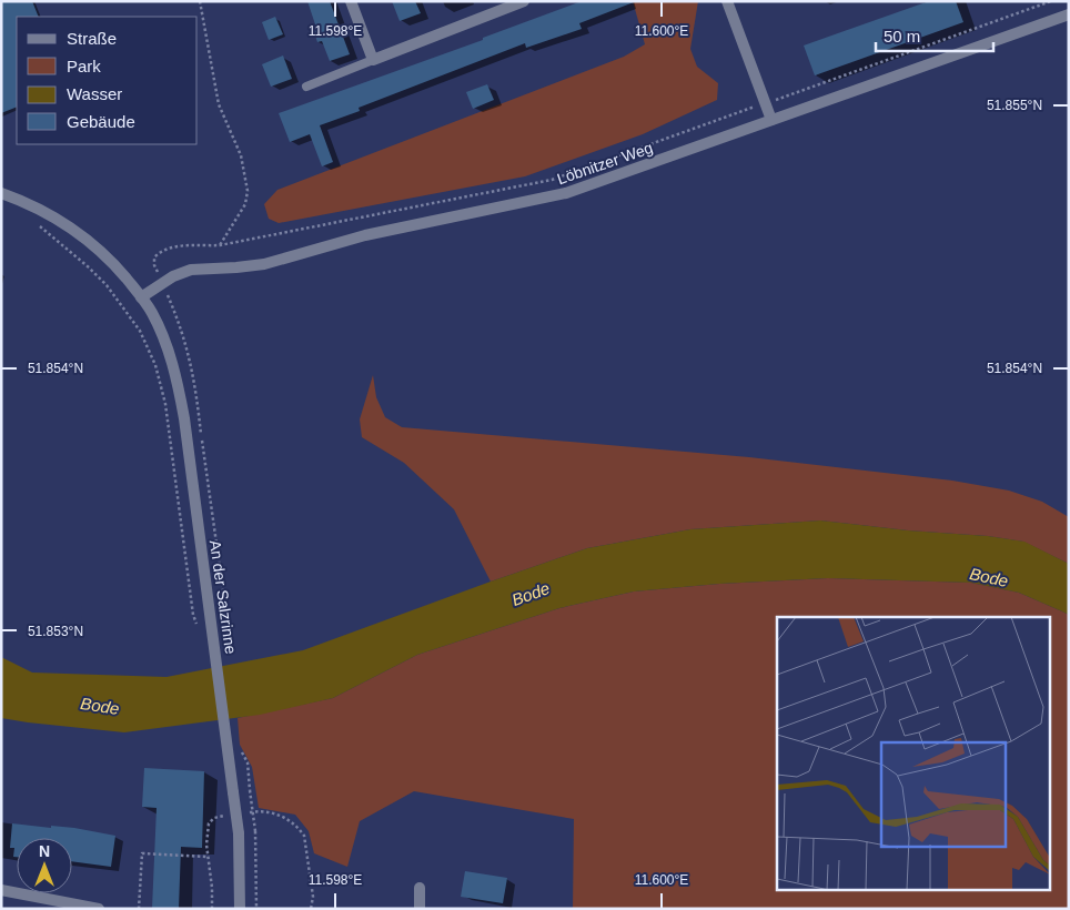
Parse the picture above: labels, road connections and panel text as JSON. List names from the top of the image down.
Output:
{
  "streets": {
    "street": ["Löbnitzer Weg", "An der Salzrinne"]
  },
  "crossings": [
    ["Löbnitzer Weg", "An der Salzrinne"]
  ],
  "water": ["Bode"],
  "legend": [
    "Straße",
    "Park",
    "Wasser",
    "Gebäude"
  ],
  "scale_bar": "50 m",
  "north": "top",
  "coordinates": [
    "11.598°E",
    "11.600°E",
    "51.855°N",
    "51.854°N",
    "51.853°N"
  ]
}
